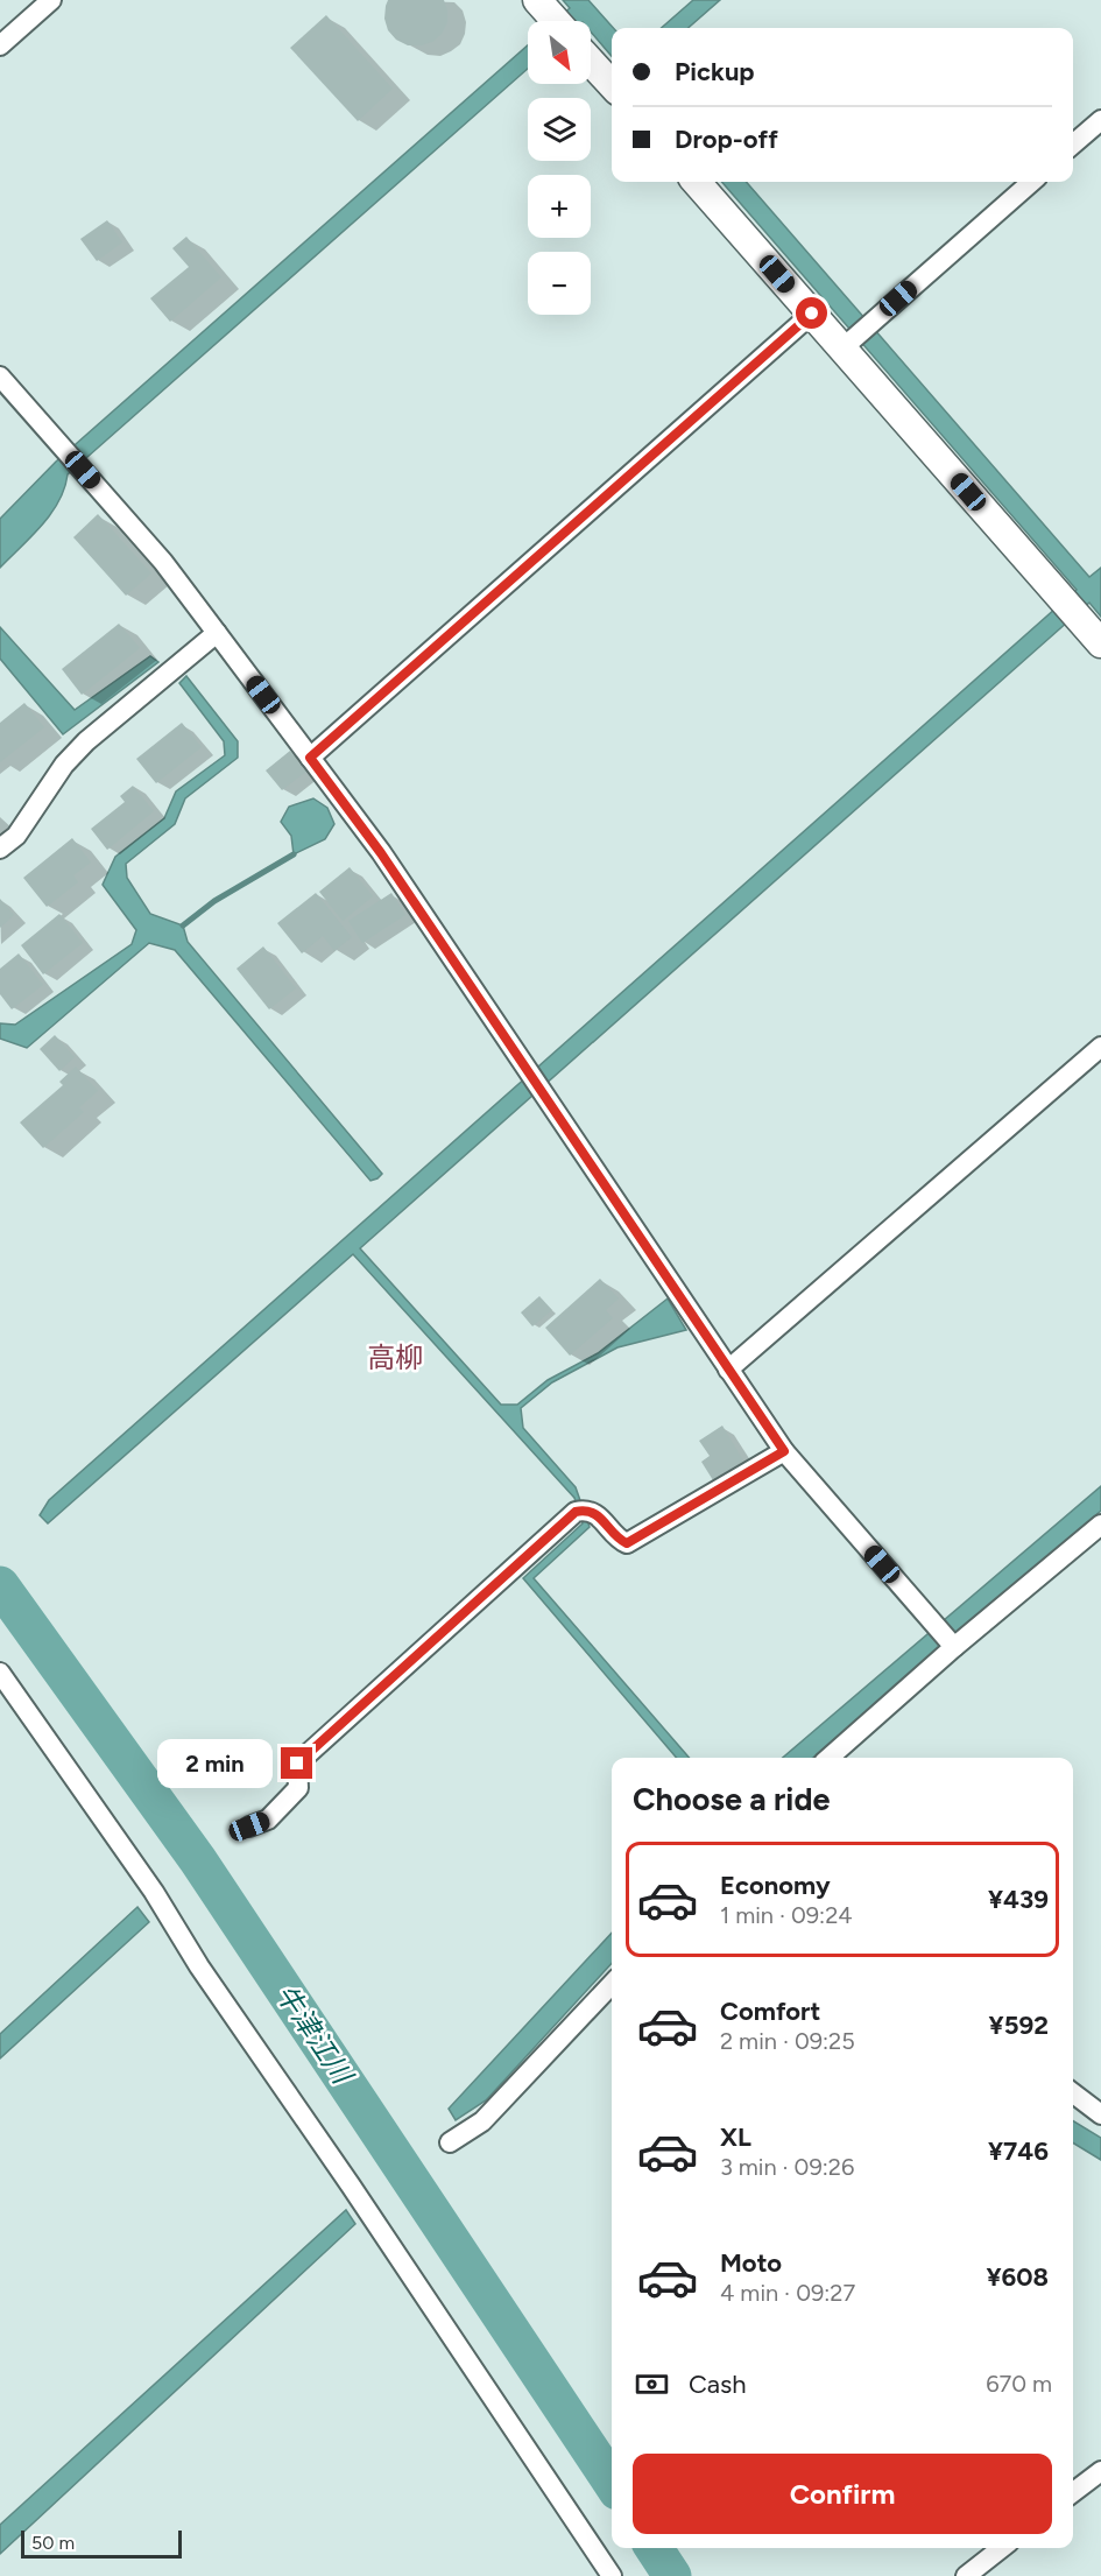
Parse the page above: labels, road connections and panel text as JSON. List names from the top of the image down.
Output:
{
  "districts": ["高柳"],
  "water": ["牛津江川"],
  "scale_bar": "50 m",
  "north": "bottom right",
  "page": {
    "map_buttons": ["+", "−"],
    "banner": ["Pickup", "Drop-off"],
    "bubble": "2 min",
    "heading": "Choose a ride",
    "list": [
      {
        "name": "Economy",
        "note": "1 min · 09:24",
        "value": "¥439"
      },
      {
        "name": "Comfort",
        "note": "2 min · 09:25",
        "value": "¥592"
      },
      {
        "name": "XL",
        "note": "3 min · 09:26",
        "value": "¥746"
      },
      {
        "name": "Moto",
        "note": "4 min · 09:27",
        "value": "¥608"
      }
    ],
    "pay": ["Cash", "670 m"],
    "buttons": "Confirm",
    "scale": "50 m"
  }
}
